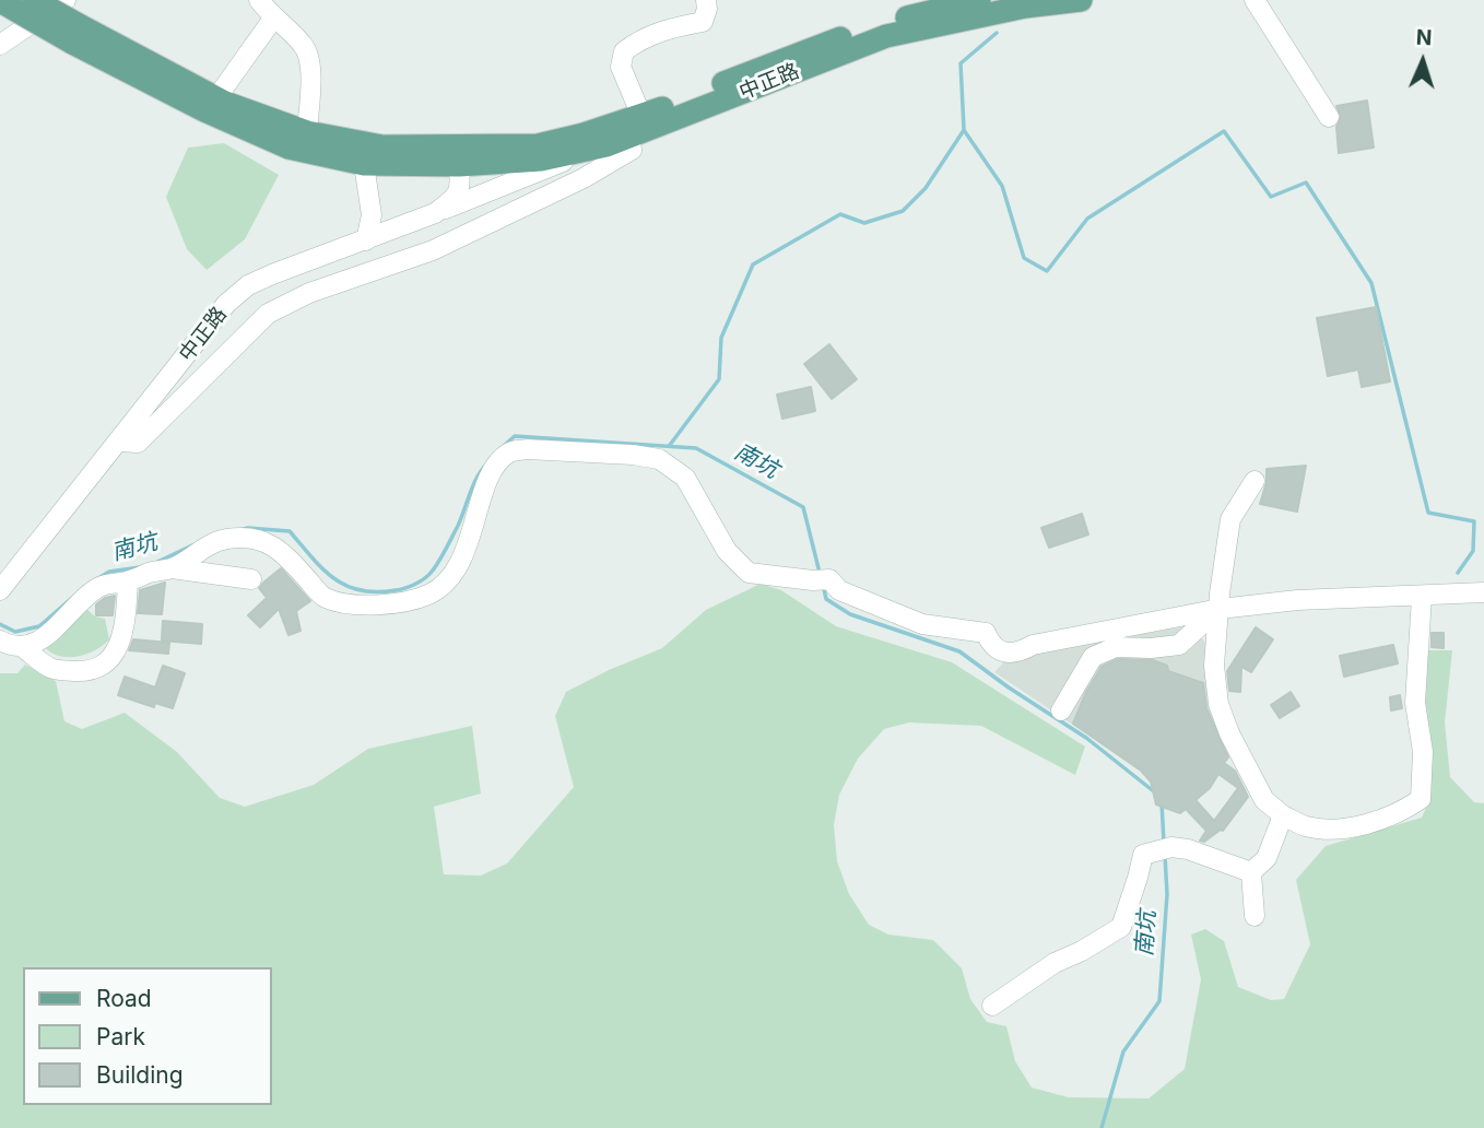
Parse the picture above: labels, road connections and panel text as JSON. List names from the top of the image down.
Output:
{
  "streets": {
    "main road": ["中正路"]
  },
  "water": ["南坑"],
  "legend": ["Road", "Park", "Building"],
  "north": "top"
}
